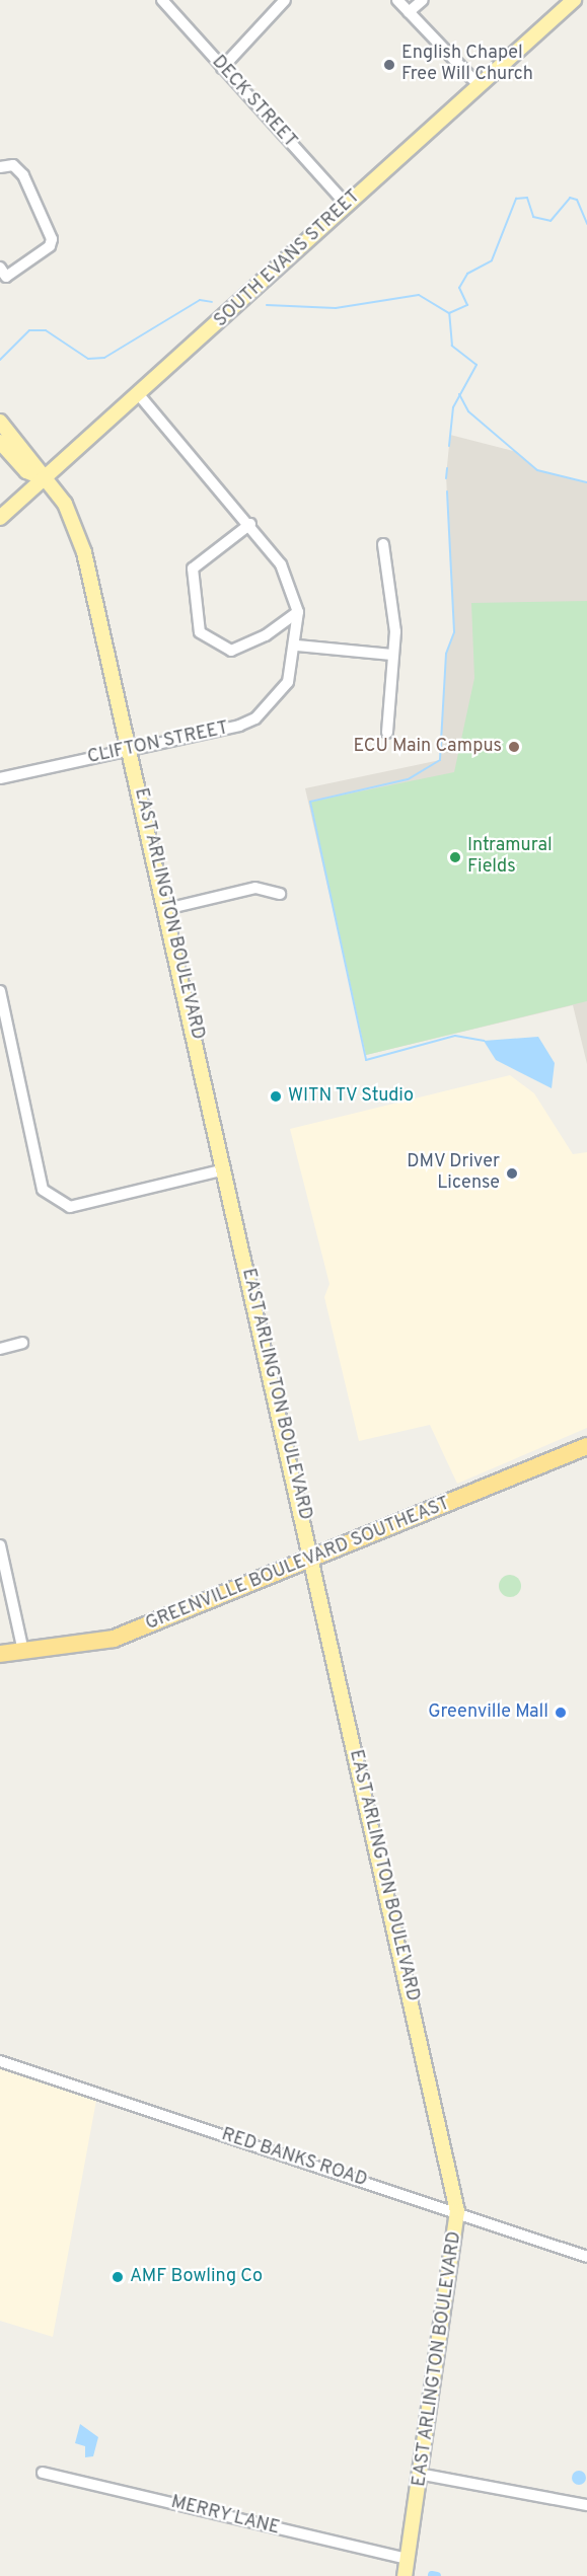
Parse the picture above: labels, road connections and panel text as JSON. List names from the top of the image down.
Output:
{
  "streets": {
    "highway": ["GREENVILLE BOULEVARD SOUTHEAST"],
    "main road": ["SOUTH EVANS STREET", "EAST ARLINGTON BOULEVARD"],
    "street": [
      "DECK STREET",
      "CLIFTON STREET",
      "RED BANKS ROAD",
      "MERRY LANE"
    ]
  },
  "crossings": [
    ["DECK STREET", "SOUTH EVANS STREET"],
    ["SOUTH EVANS STREET", "CLIFTON STREET"],
    ["SOUTH EVANS STREET", "EAST ARLINGTON BOULEVARD"],
    ["CLIFTON STREET", "EAST ARLINGTON BOULEVARD"],
    ["EAST ARLINGTON BOULEVARD", "GREENVILLE BOULEVARD SOUTHEAST"],
    ["EAST ARLINGTON BOULEVARD", "RED BANKS ROAD"],
    ["EAST ARLINGTON BOULEVARD", "MERRY LANE"]
  ],
  "places": [
    "English Chapel Free Will Church",
    "ECU Main Campus",
    "Intramural Fields",
    "WITN TV Studio",
    "DMV Driver License",
    "Greenville Mall",
    "AMF Bowling Co"
  ]
}
